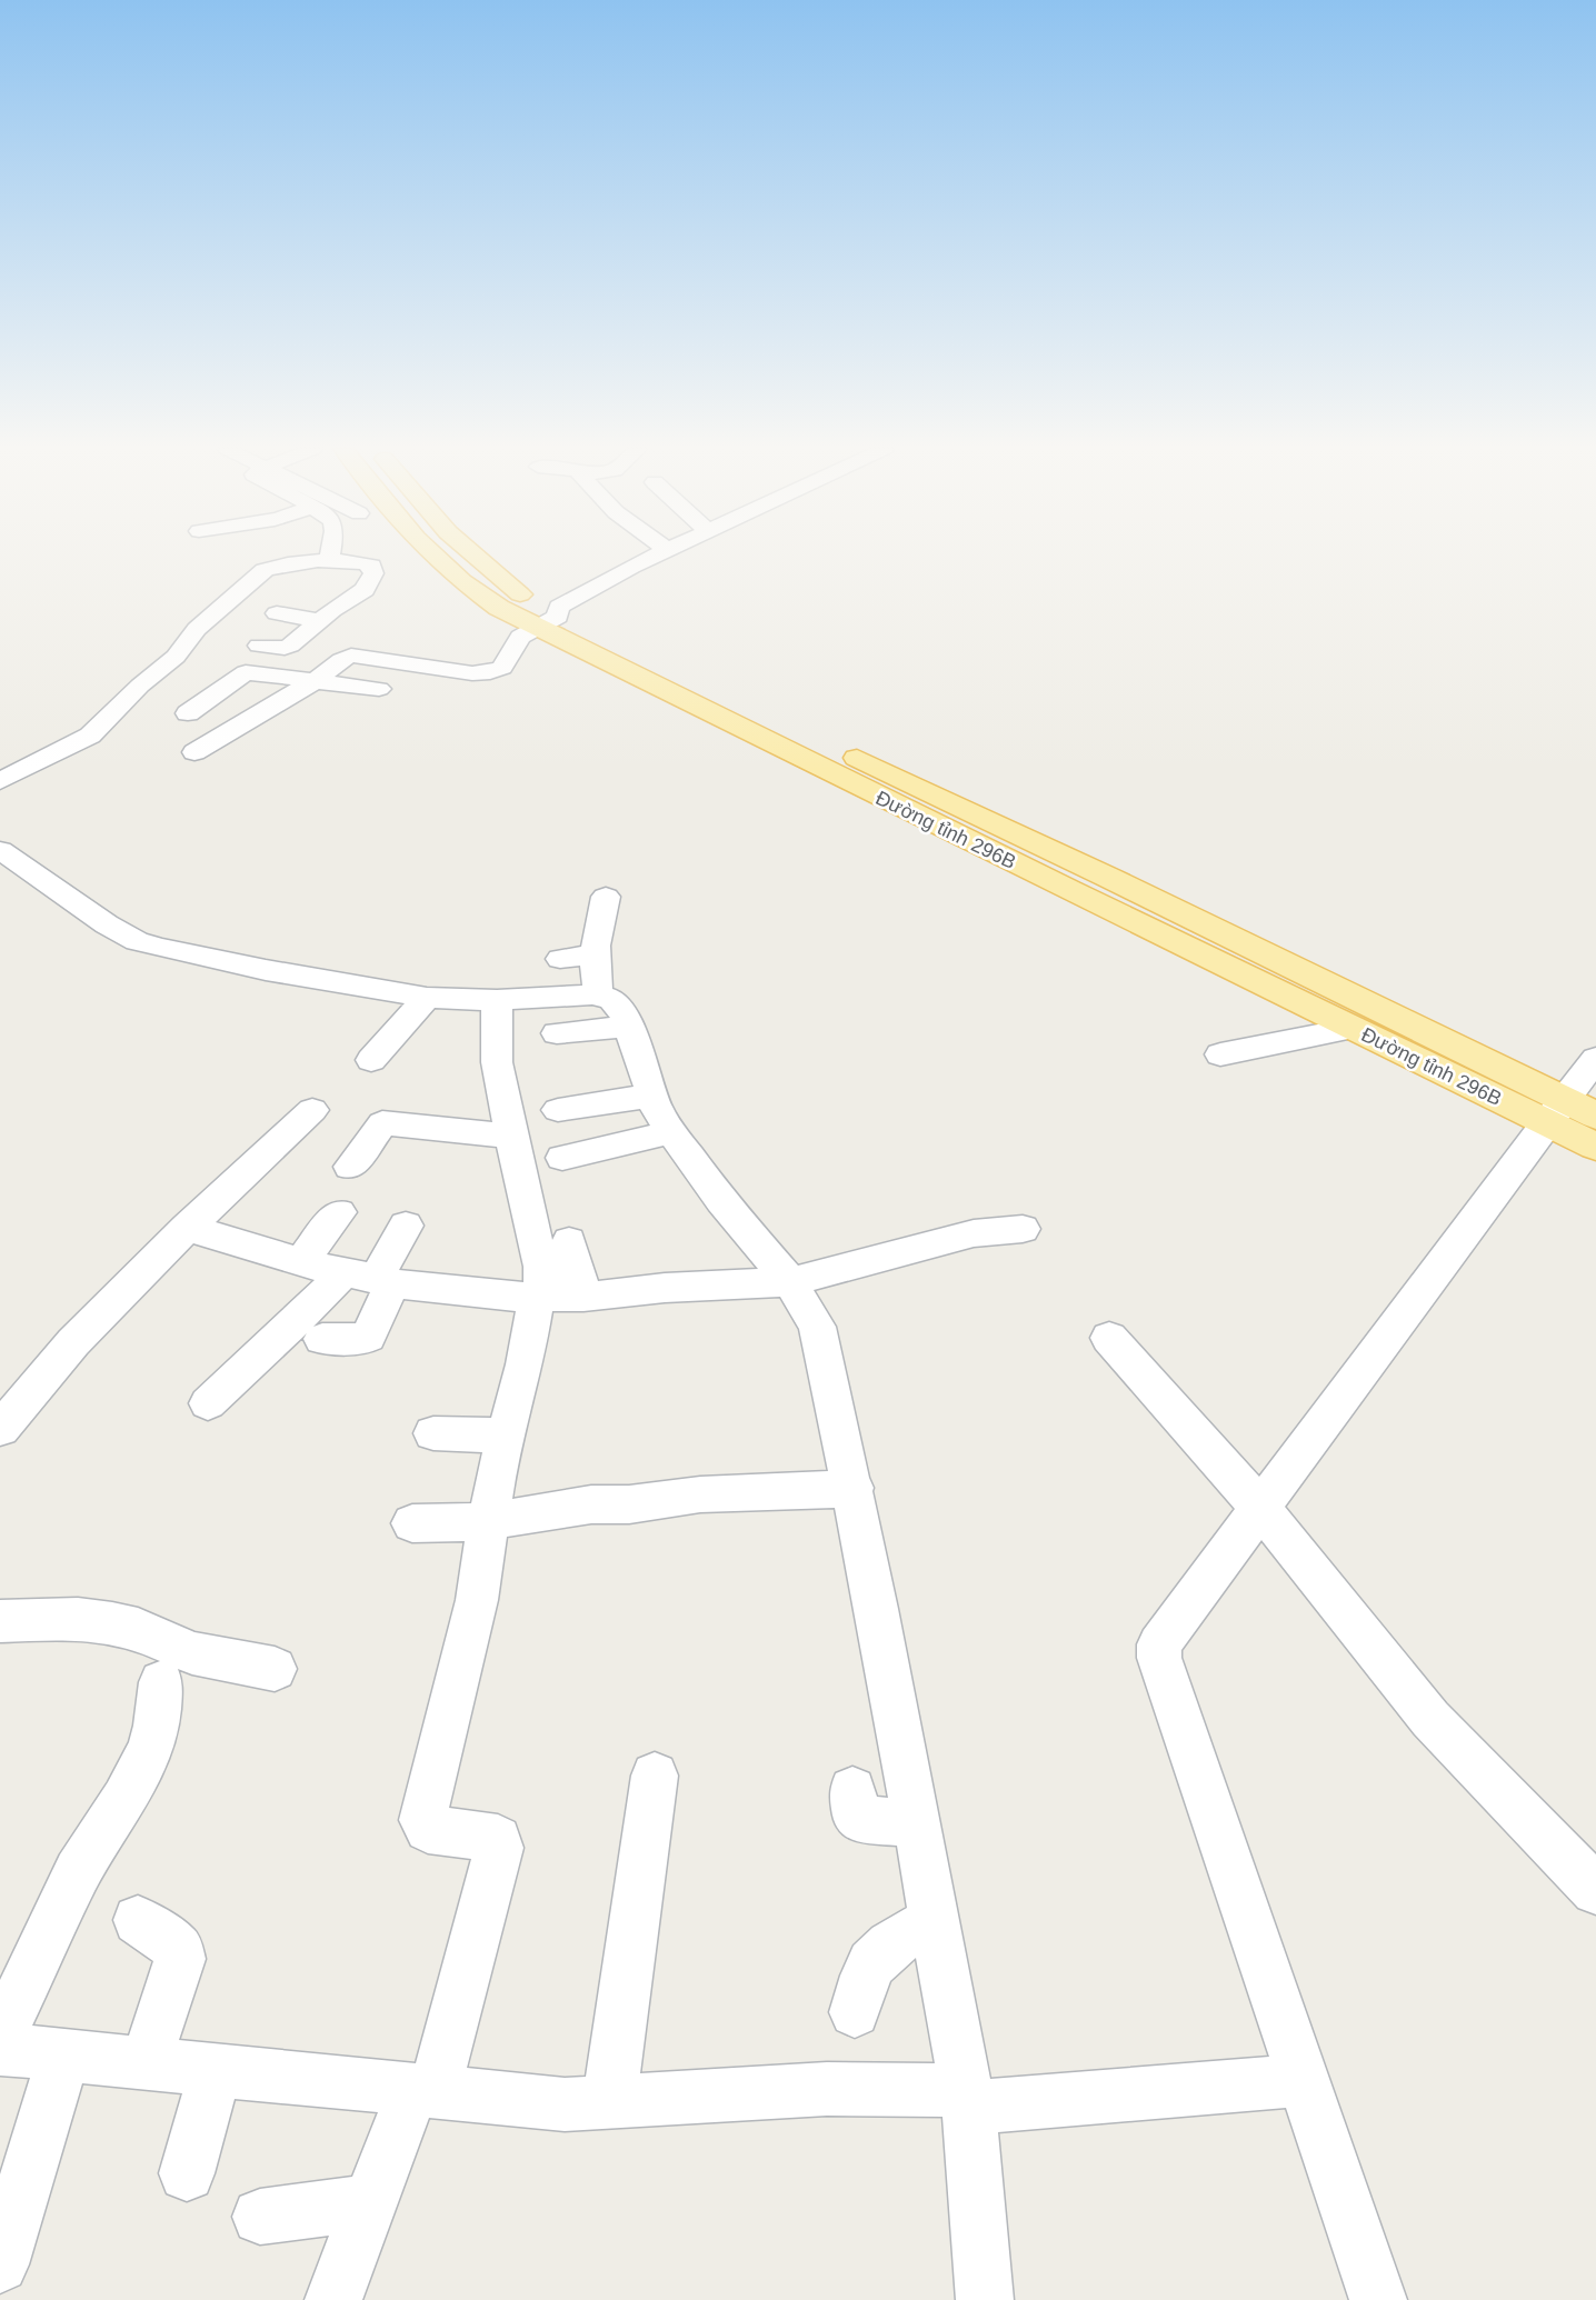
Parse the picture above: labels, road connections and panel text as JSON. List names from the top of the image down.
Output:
{
  "streets": {
    "main road": ["Đường tỉnh 296B"]
  }
}
